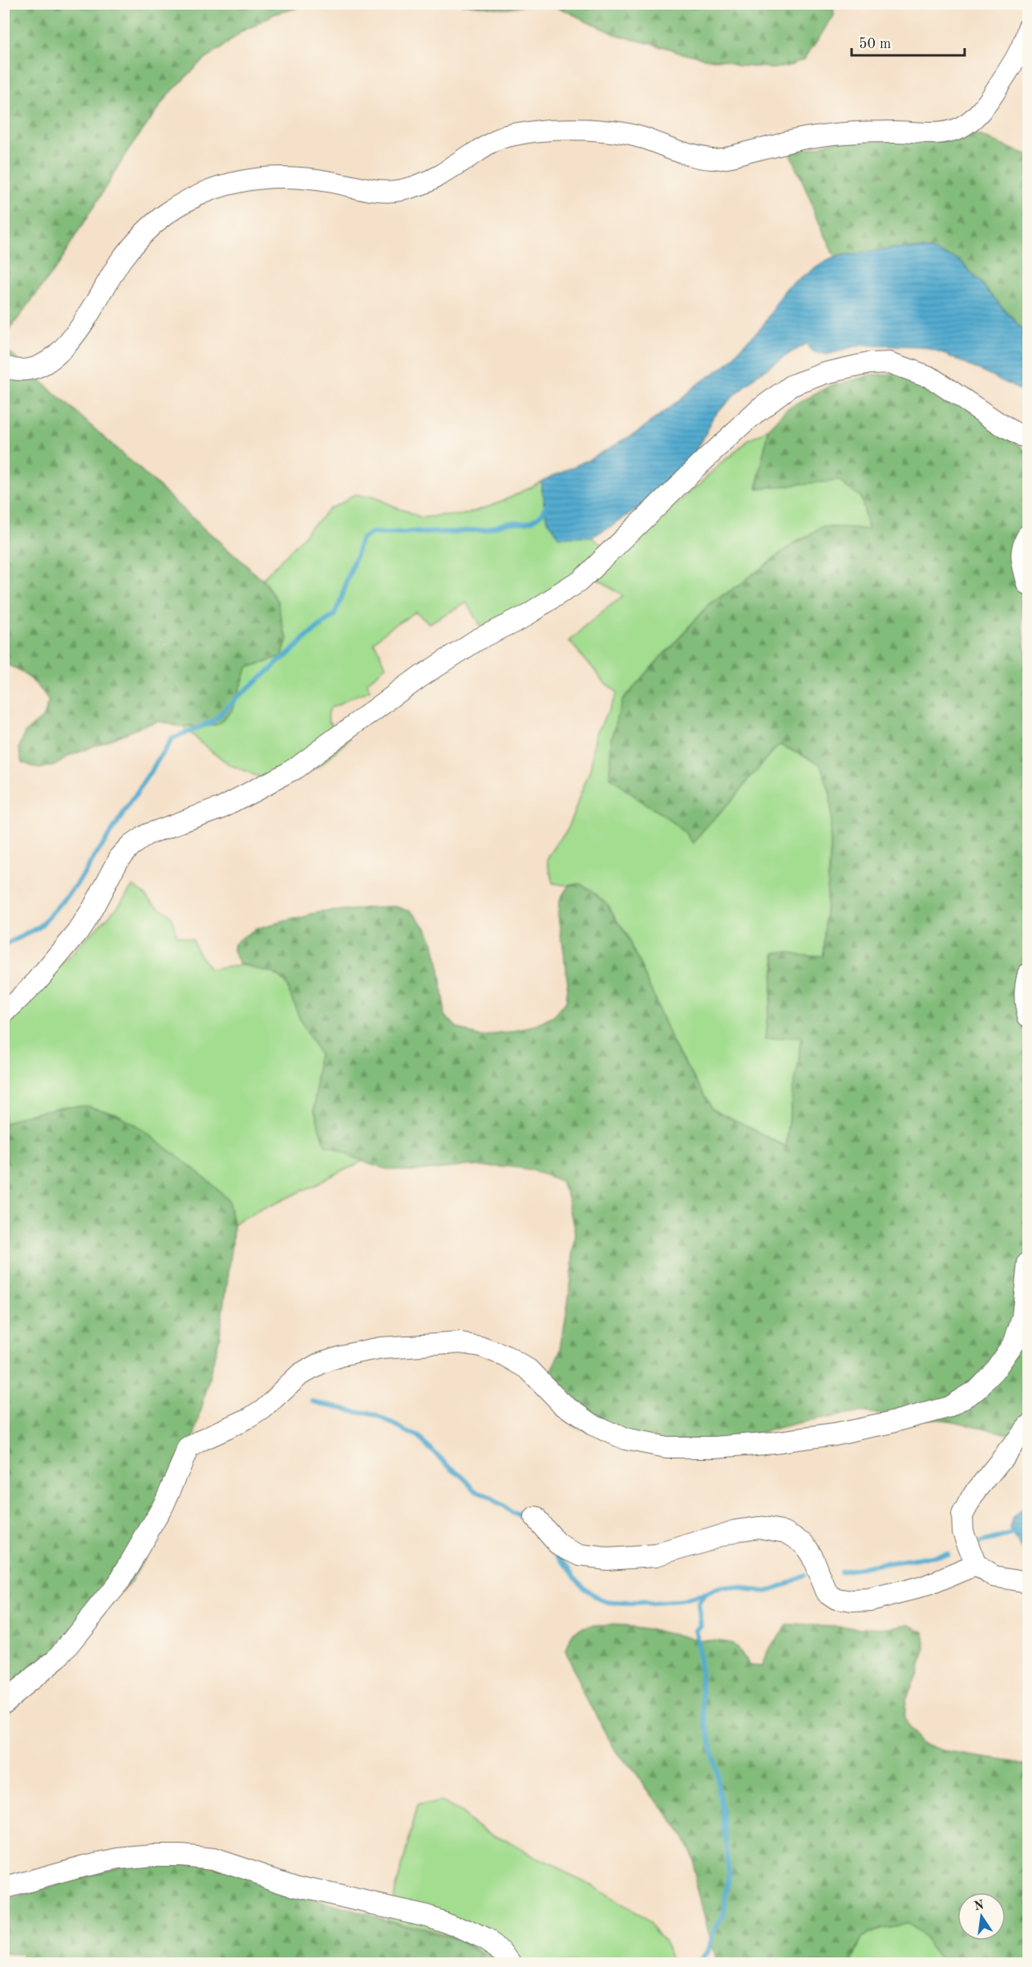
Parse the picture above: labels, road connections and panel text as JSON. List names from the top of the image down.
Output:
{
  "scale_bar": "50 m",
  "north": "top"
}
